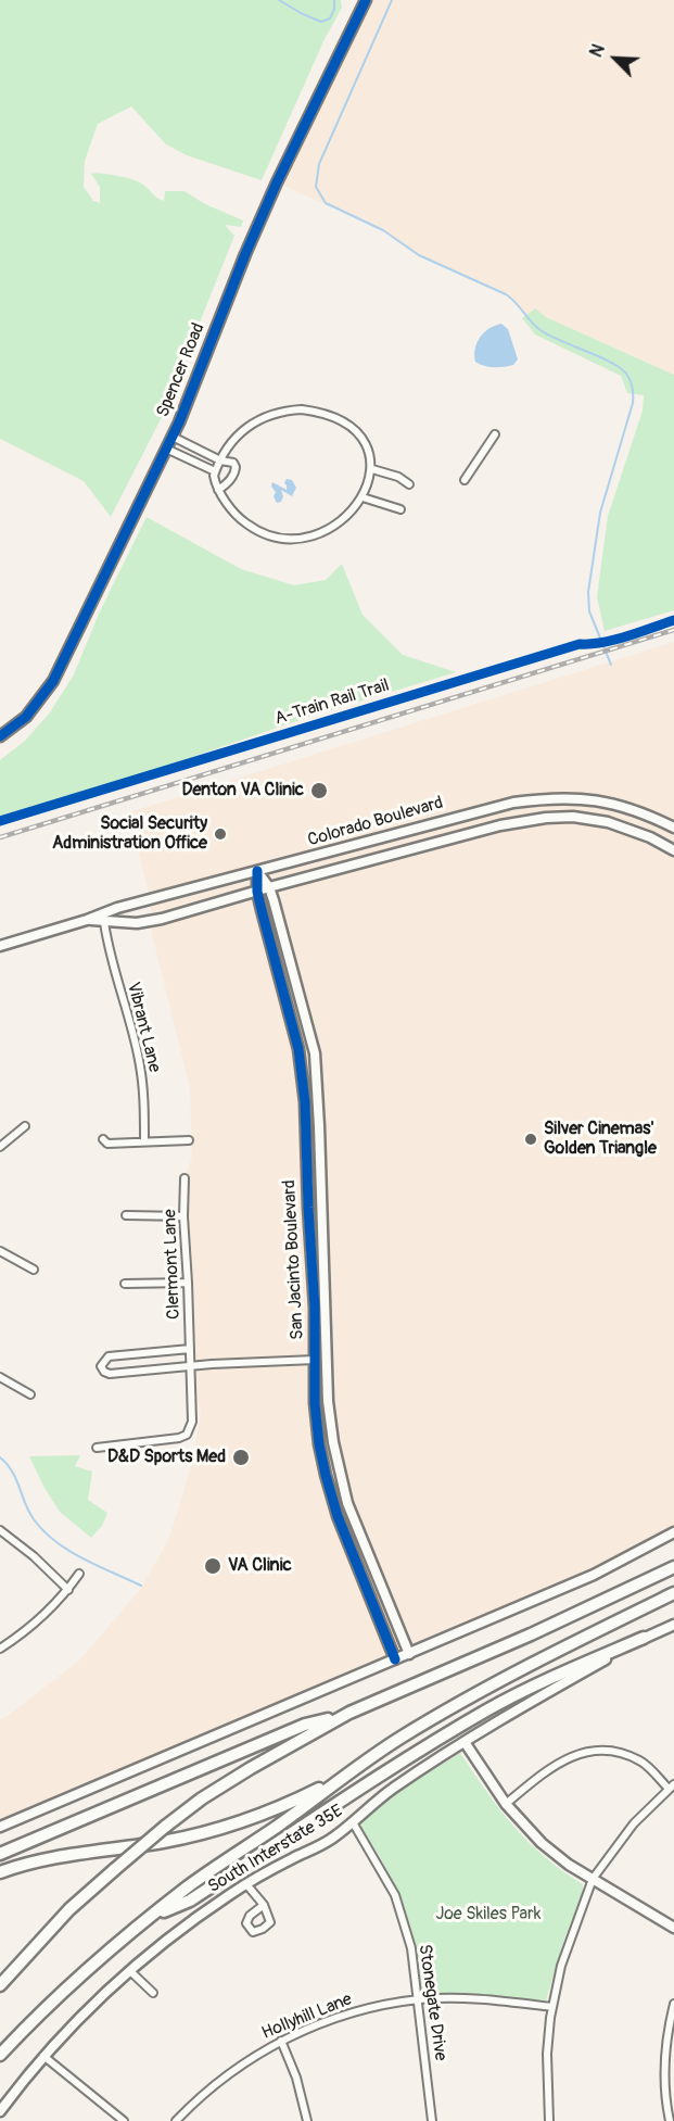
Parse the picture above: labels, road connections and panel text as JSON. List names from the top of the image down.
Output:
{
  "streets": {
    "main road": [
      "Spencer Road",
      "Colorado Boulevard",
      "San Jacinto Boulevard",
      "South Interstate 35E"
    ],
    "street": [
      "Vibrant Lane",
      "Clermont Lane",
      "Stonegate Drive",
      "Hollyhill Lane"
    ],
    "cycle path": ["A-Train Rail Trail"]
  },
  "crossings": [
    ["Colorado Boulevard", "Vibrant Lane"],
    ["Colorado Boulevard", "San Jacinto Boulevard"],
    ["South Interstate 35E", "Stonegate Drive"],
    ["Stonegate Drive", "Hollyhill Lane"]
  ],
  "parks": ["Joe Skiles Park"],
  "places": [
    "Denton VA Clinic",
    "Social Security Administration Office",
    "Silver Cinemas' Golden Triangle",
    "D&D Sports Med",
    "VA Clinic"
  ],
  "north": "top left"
}
